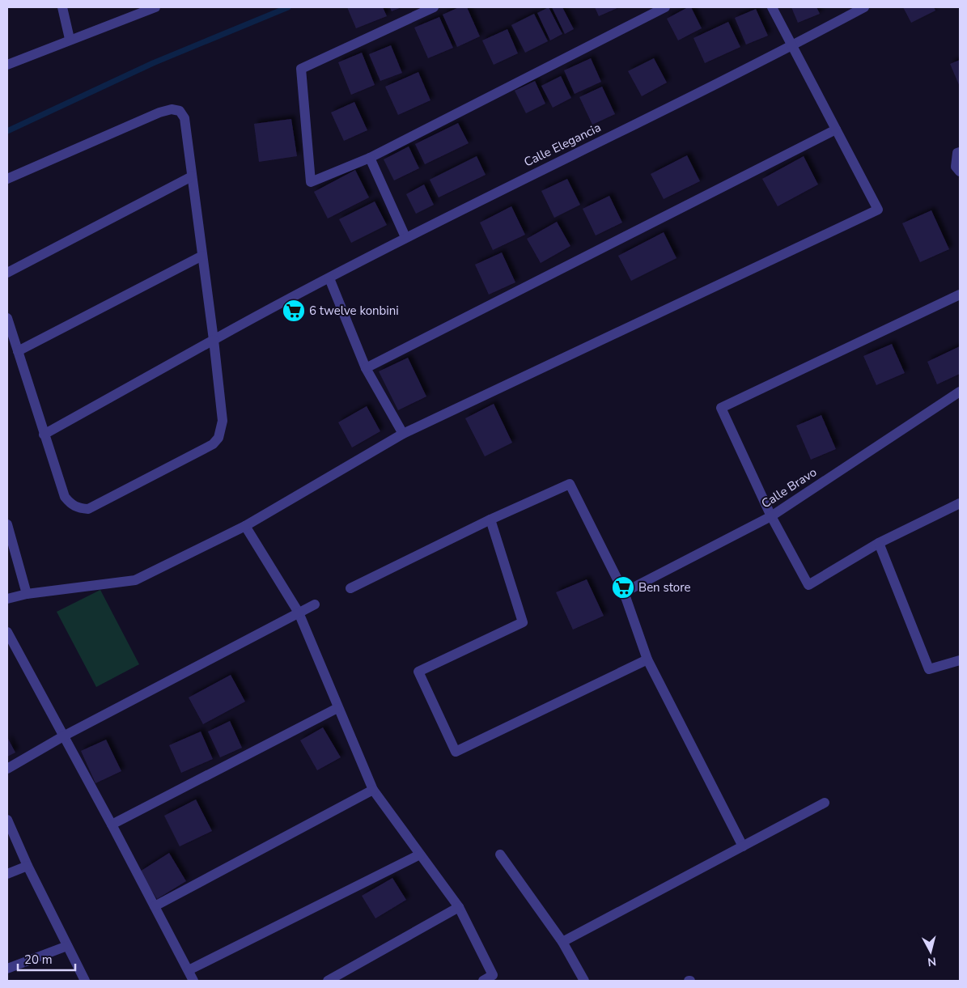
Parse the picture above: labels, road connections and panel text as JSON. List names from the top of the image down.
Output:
{
  "streets": {
    "street": ["Calle Elegancia", "Calle Bravo"]
  },
  "places": {
    "supermarket": ["6 twelve konbini", "Ben store"]
  },
  "scale_bar": "20 m",
  "north": "bottom"
}
